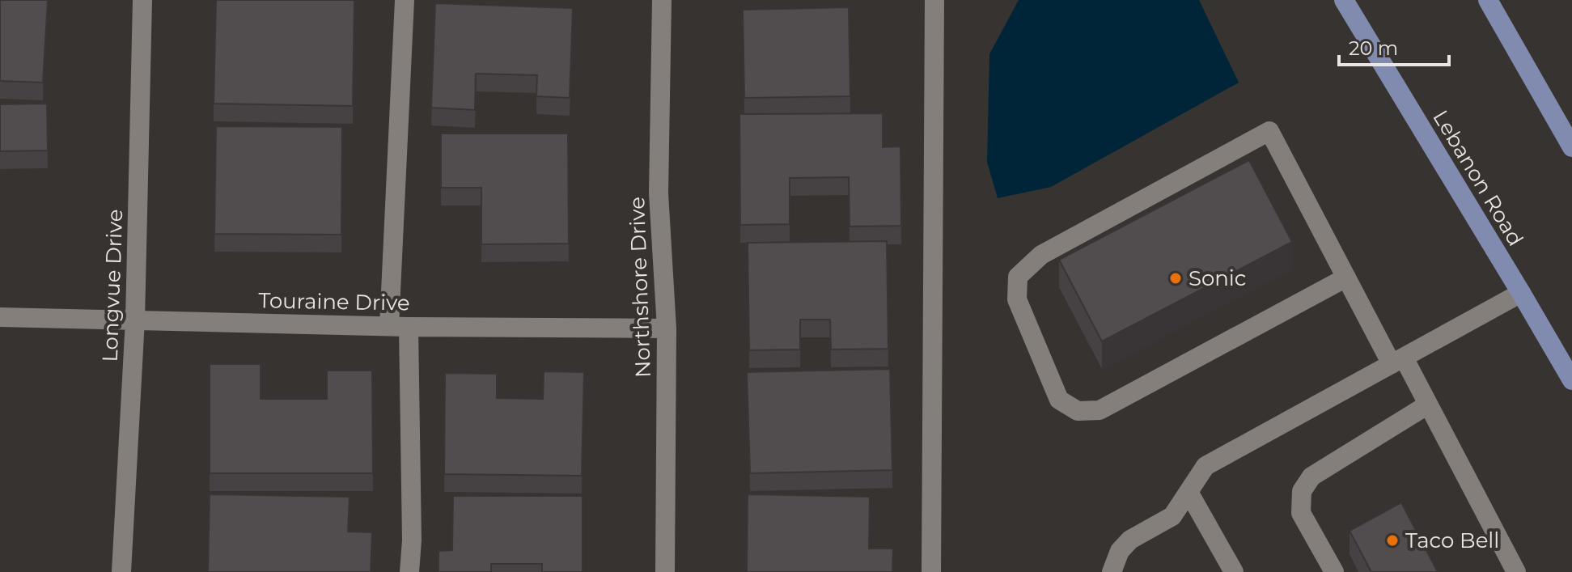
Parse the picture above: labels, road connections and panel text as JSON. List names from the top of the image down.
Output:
{
  "streets": {
    "main road": ["Lebanon Road"],
    "street": ["Longvue Drive", "Northshore Drive", "Touraine Drive"]
  },
  "crossings": [
    ["Longvue Drive", "Touraine Drive"],
    ["Northshore Drive", "Touraine Drive"]
  ],
  "places": ["Sonic", "Taco Bell"],
  "scale_bar": "20 m"
}
